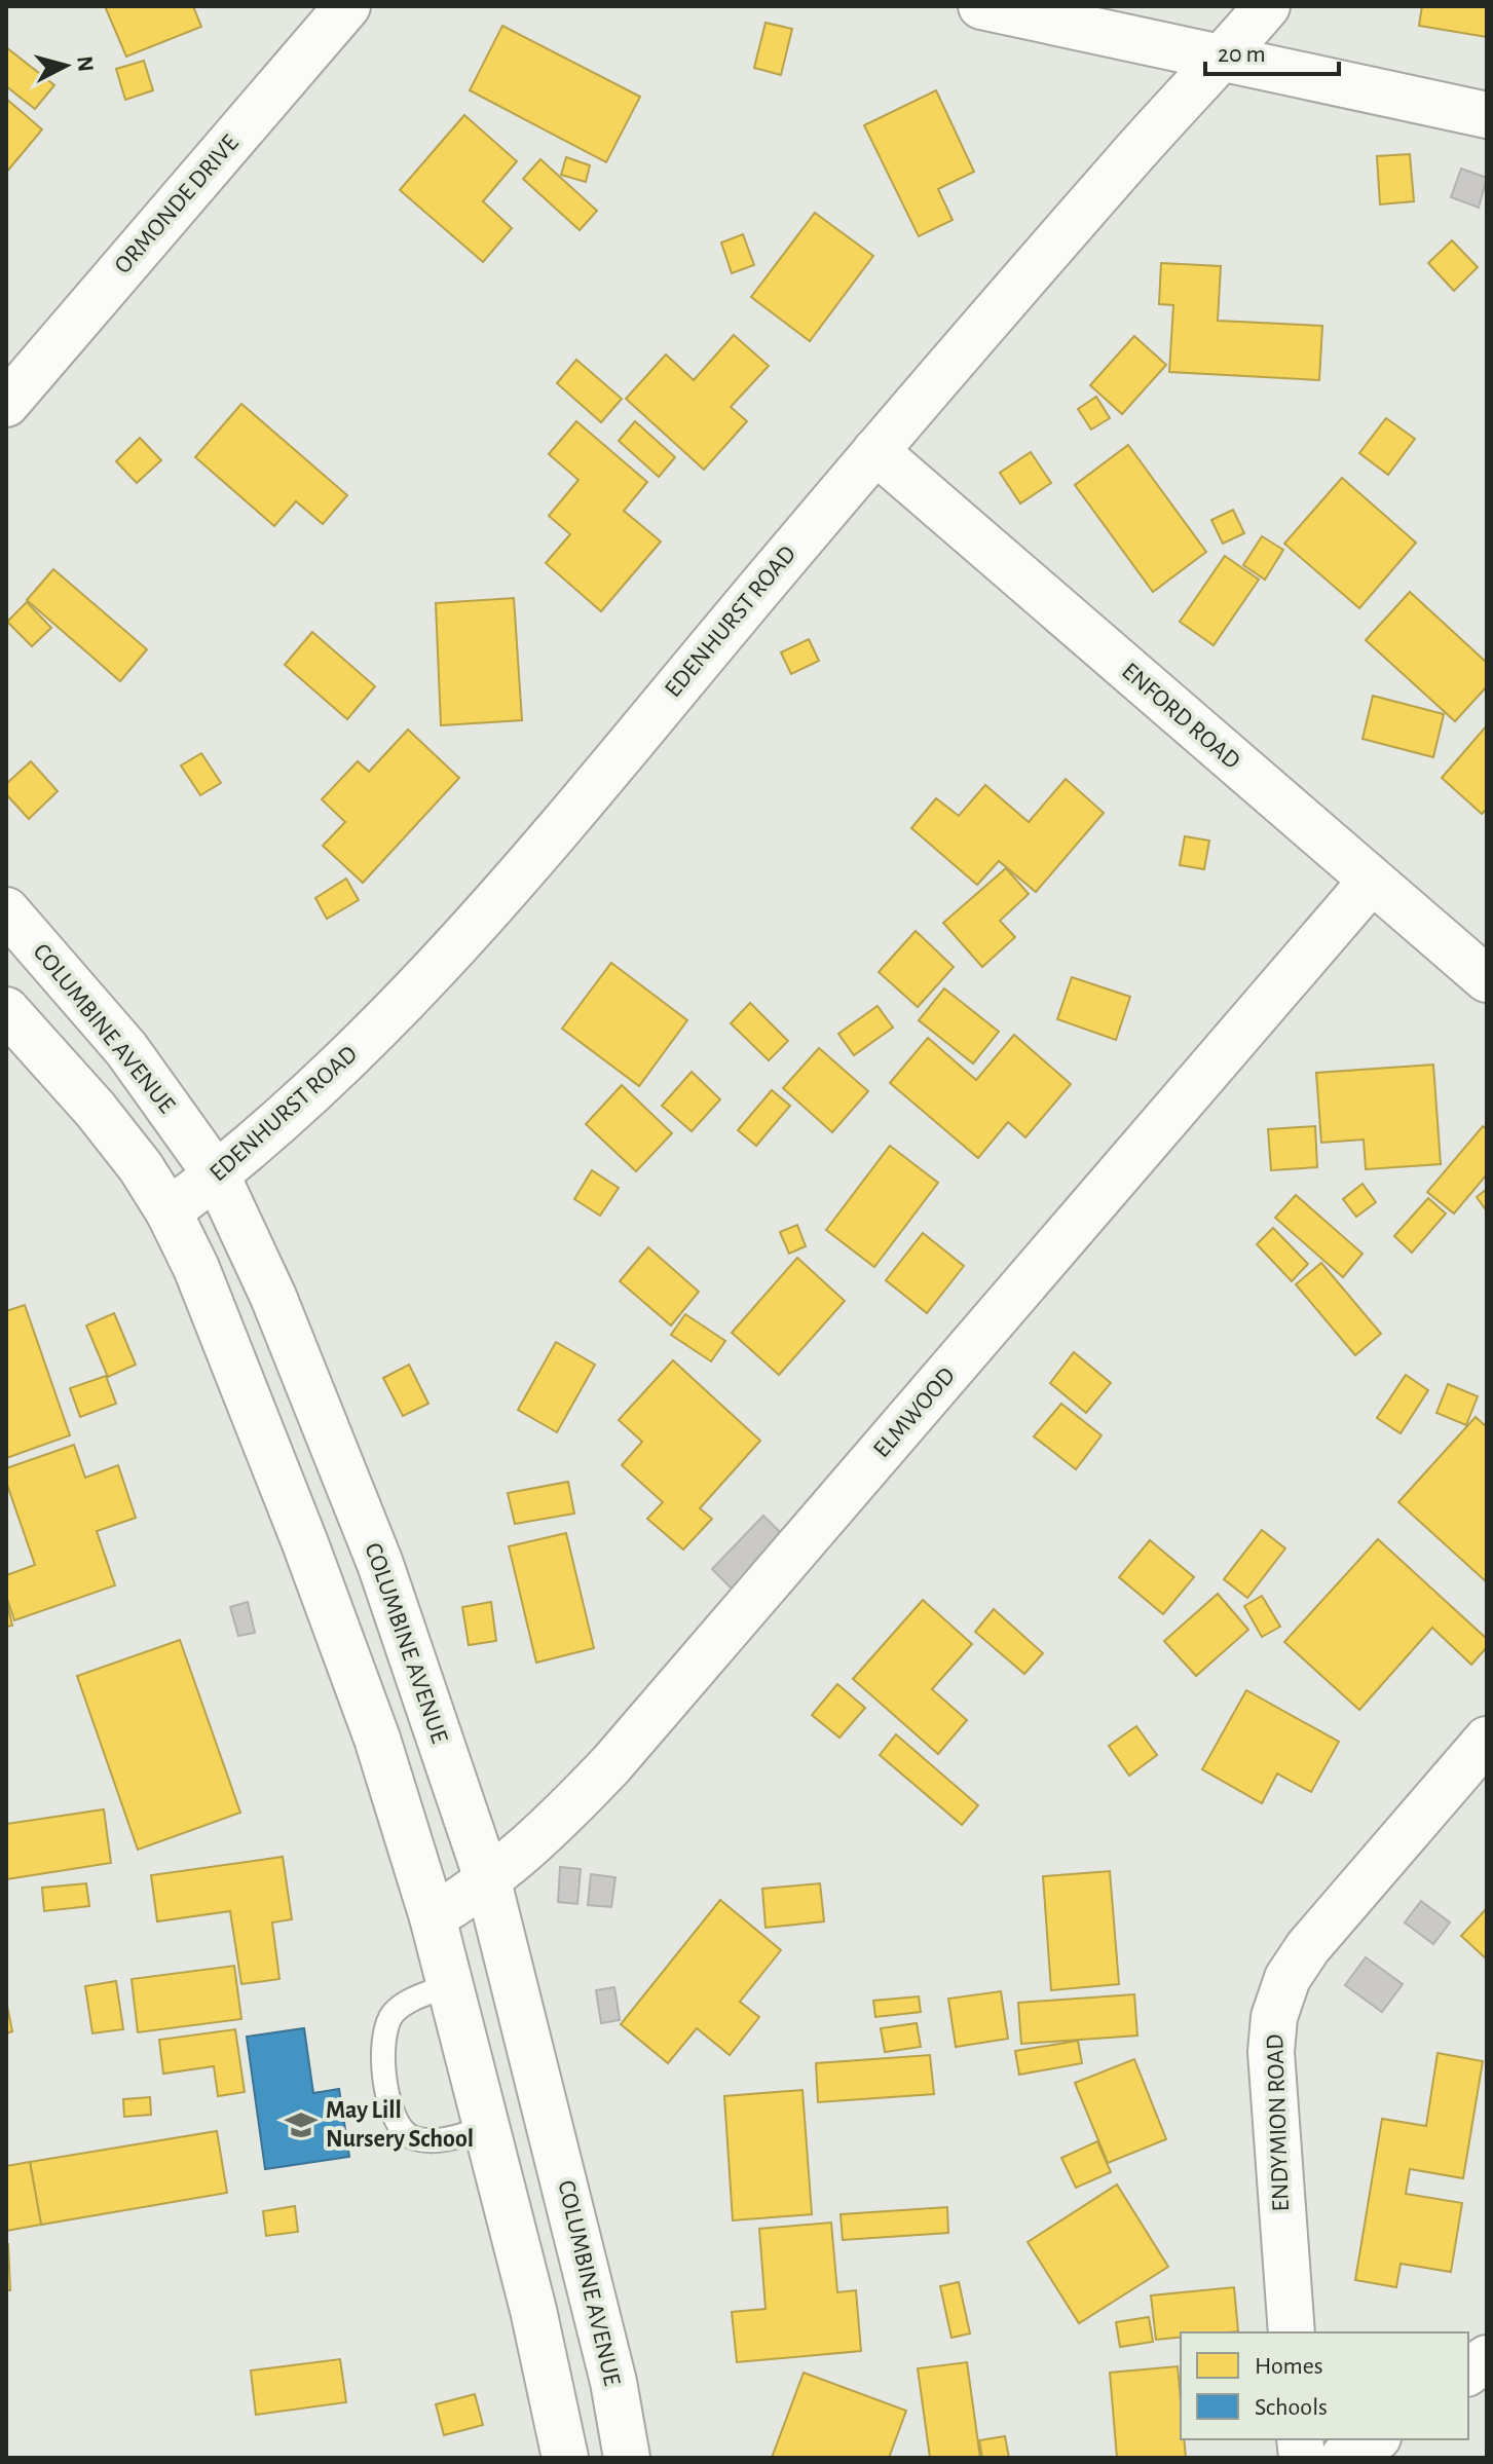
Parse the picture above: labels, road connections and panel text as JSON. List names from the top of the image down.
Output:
{
  "streets": {
    "street": [
      "ORMONDE DRIVE",
      "EDENHURST ROAD",
      "ENFORD ROAD",
      "COLUMBINE AVENUE",
      "ELMWOOD",
      "ENDYMION ROAD"
    ]
  },
  "crossings": [
    ["EDENHURST ROAD", "ENFORD ROAD"],
    ["EDENHURST ROAD", "COLUMBINE AVENUE"],
    ["ENFORD ROAD", "ELMWOOD"],
    ["COLUMBINE AVENUE", "ELMWOOD"]
  ],
  "places": {
    "school or university": ["May Lill Nursery School"]
  },
  "legend": ["Homes", "Schools"],
  "scale_bar": "20 m",
  "north": "right"
}
